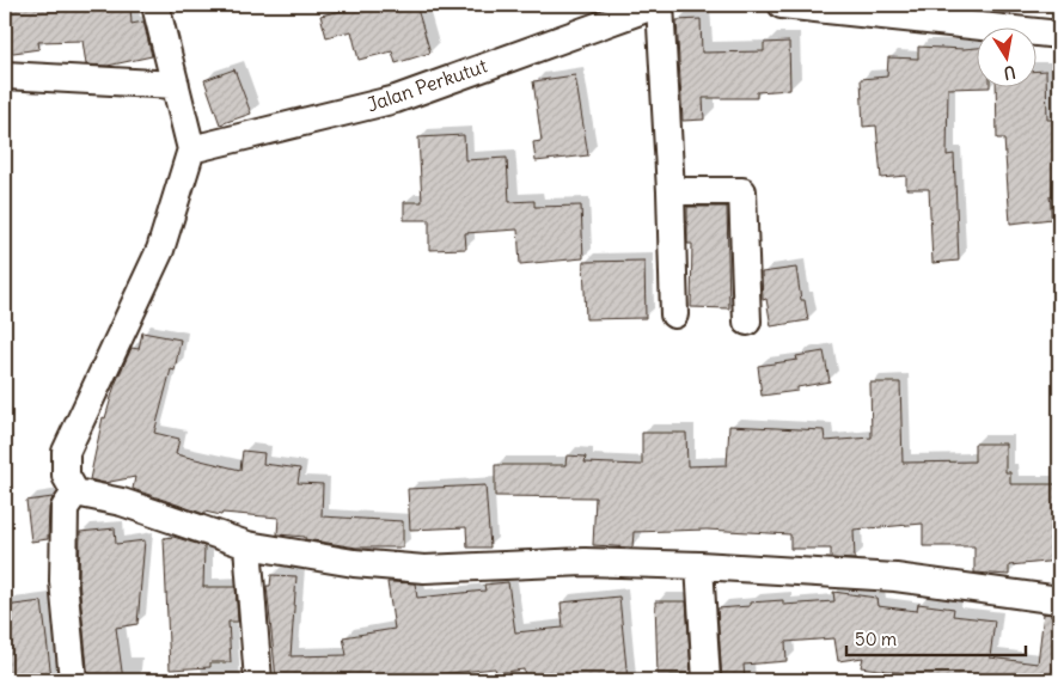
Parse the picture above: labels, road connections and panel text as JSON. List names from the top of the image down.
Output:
{
  "streets": {
    "street": ["Jalan Perkutut"]
  },
  "scale_bar": "50 m",
  "north": "bottom"
}
